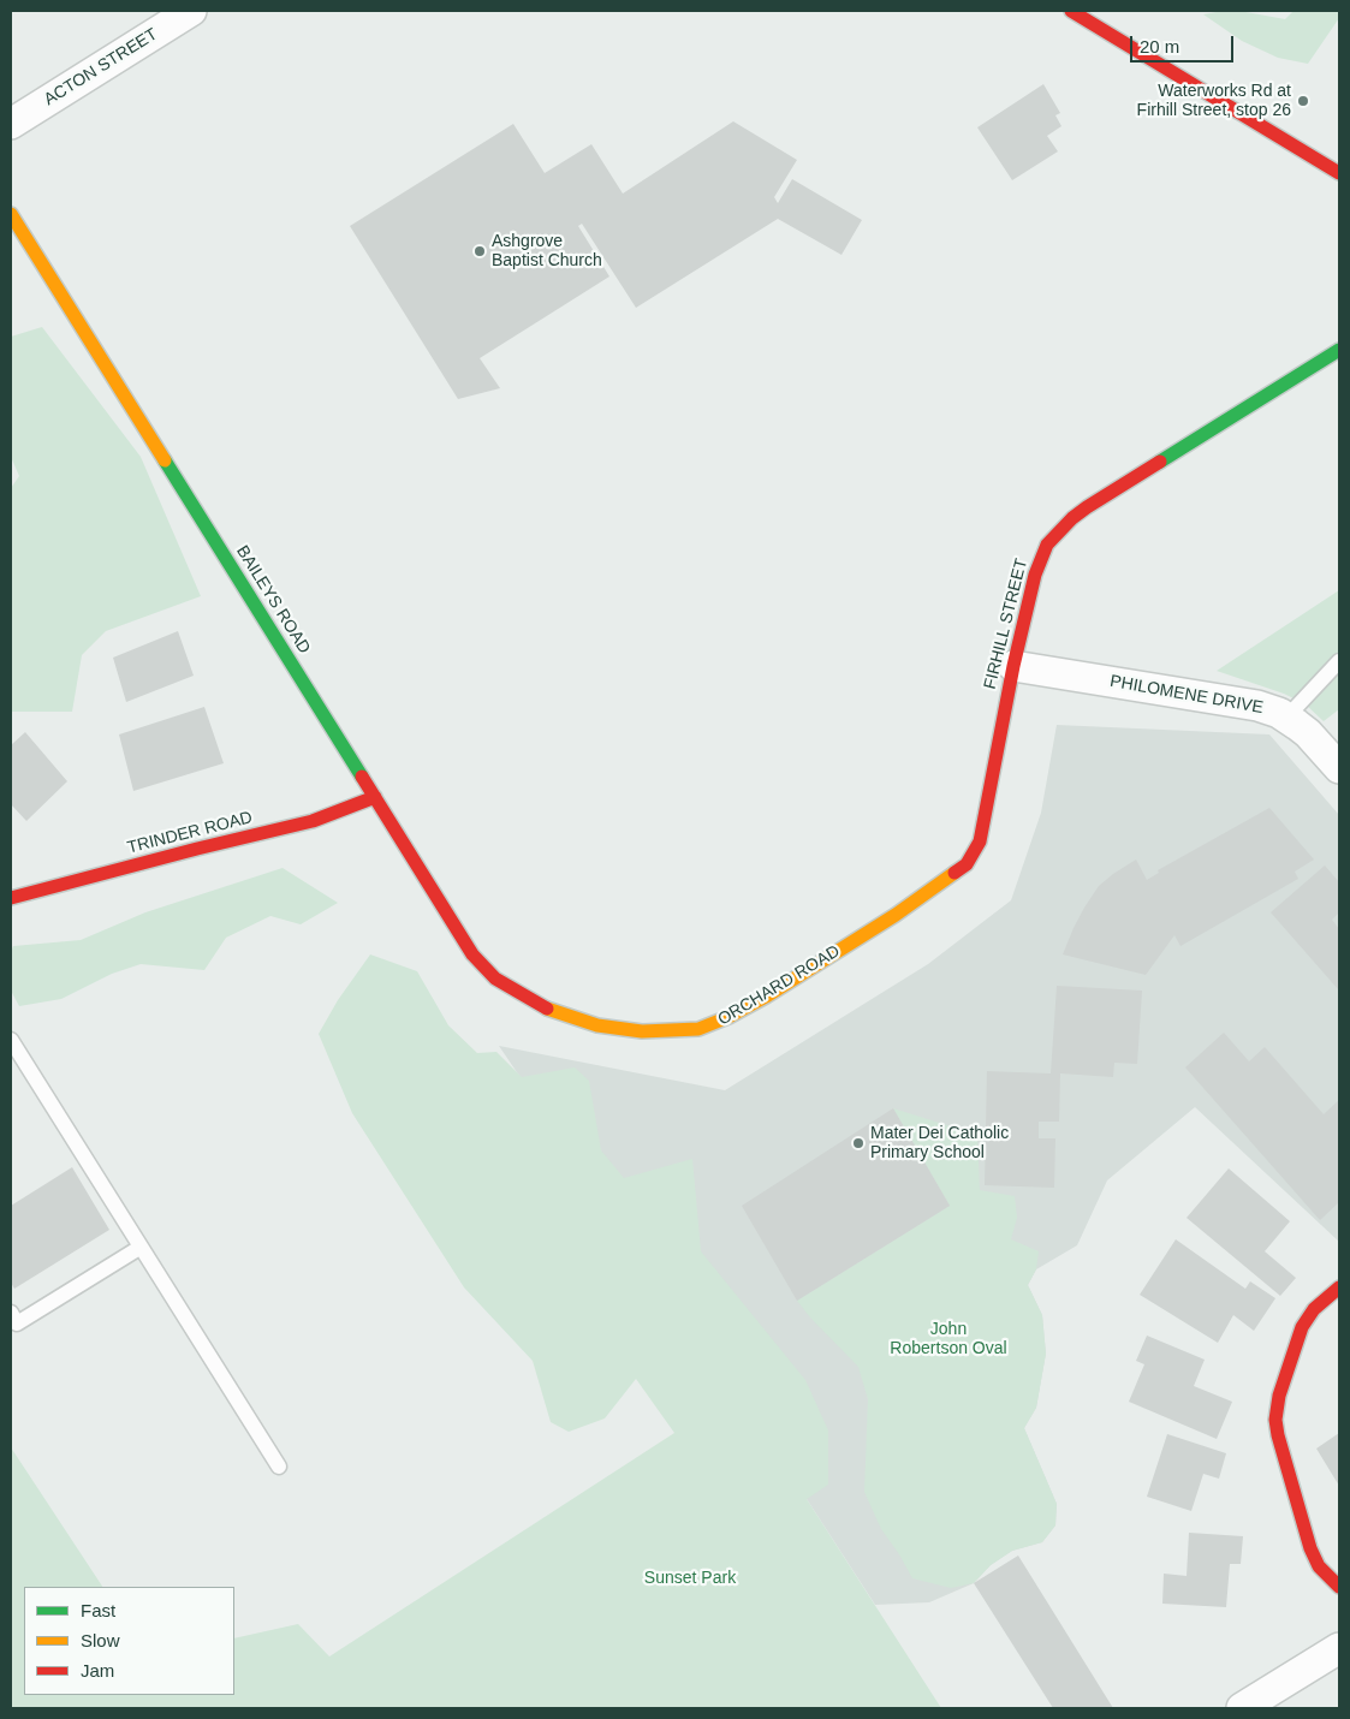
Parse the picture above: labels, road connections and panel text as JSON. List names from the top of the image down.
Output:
{
  "streets": {
    "street": [
      "ACTON STREET",
      "BAILEYS ROAD",
      "FIRHILL STREET",
      "PHILOMENE DRIVE",
      "TRINDER ROAD",
      "ORCHARD ROAD"
    ]
  },
  "crossings": [
    ["BAILEYS ROAD", "TRINDER ROAD"],
    ["BAILEYS ROAD", "ORCHARD ROAD"],
    ["FIRHILL STREET", "PHILOMENE DRIVE"],
    ["FIRHILL STREET", "ORCHARD ROAD"]
  ],
  "parks": ["John Robertson Oval", "Sunset Park"],
  "places": ["Waterworks Rd at Firhill Street, stop 26", "Ashgrove Baptist Church", "Mater Dei Catholic Primary School"],
  "legend": ["Fast", "Slow", "Jam"],
  "scale_bar": "20 m"
}
